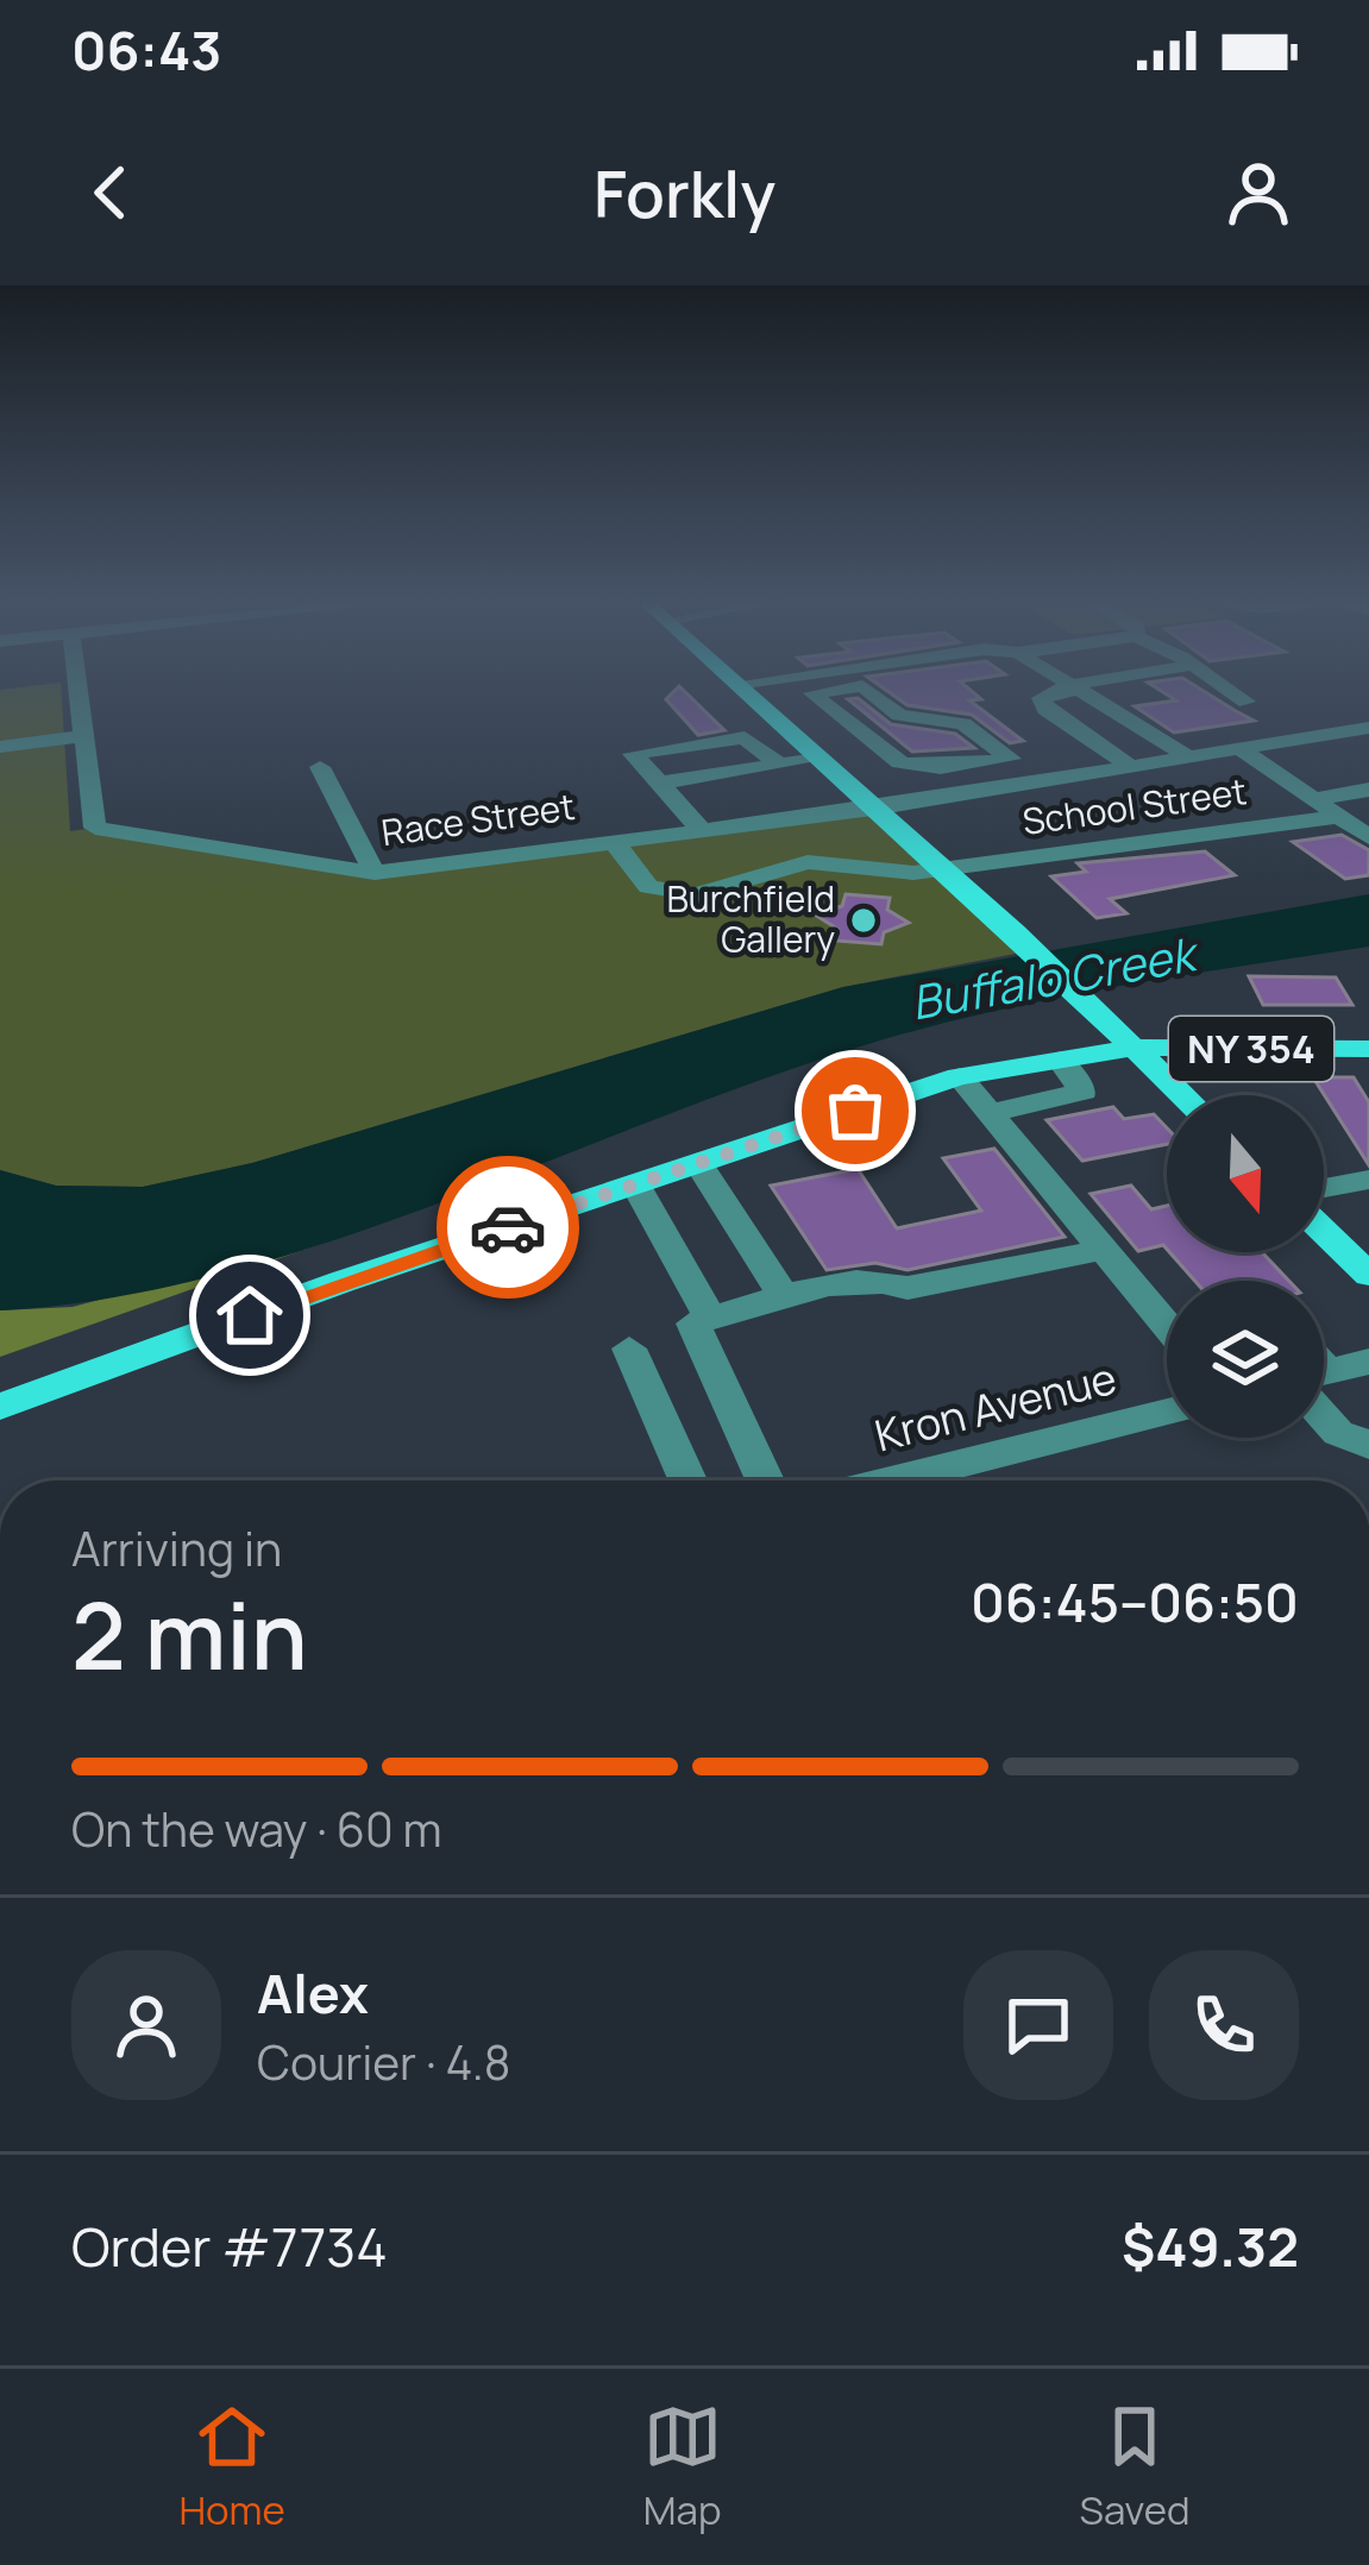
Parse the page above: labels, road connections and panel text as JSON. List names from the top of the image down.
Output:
{
  "streets": {
    "main road": ["NY 354"],
    "street": ["School Street", "Race Street", "Kron Avenue"]
  },
  "crossings": [
    ["School Street", "Race Street"]
  ],
  "water": ["Buffalo Creek"],
  "places": ["Burchfield Gallery"],
  "north": "bottom",
  "page": {
    "status": "06:43",
    "header": "Forkly",
    "heading": ["2 min", "Arriving in", "06:45–06:50"],
    "panel": [
      "Alex",
      "Courier · 4.8",
      "Order #7734",
      "$49.32"
    ],
    "bar": "On the way · 60 m",
    "tabs": ["Home", "Map", "Saved"]
  }
}
